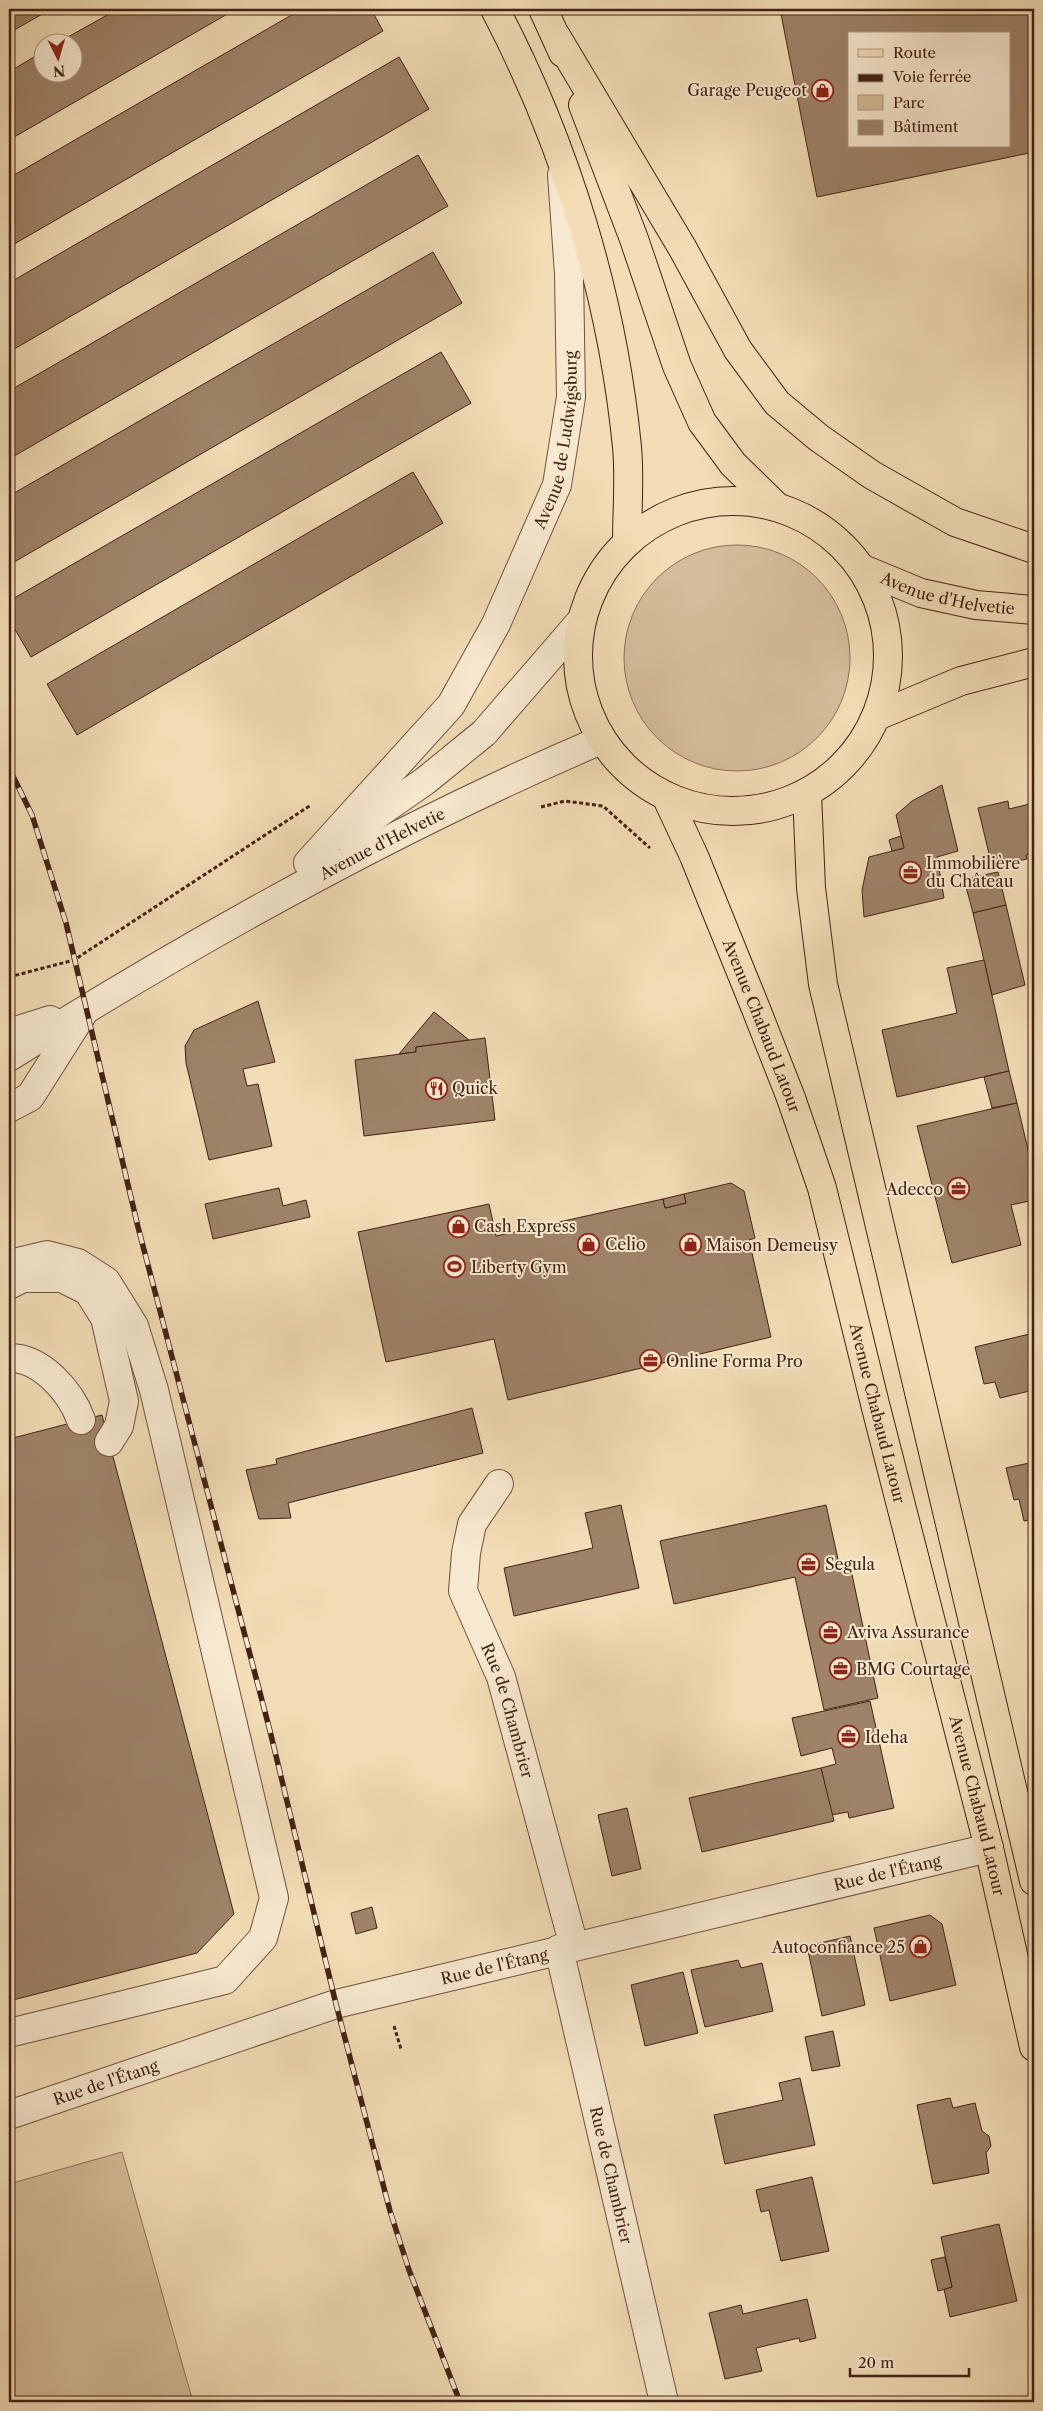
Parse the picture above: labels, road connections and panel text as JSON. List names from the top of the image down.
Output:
{
  "streets": {
    "main road": ["Avenue de Ludwigsburg", "Avenue d'Helvetie", "Avenue Chabaud Latour"],
    "street": ["Rue de Chambrier", "Rue de l'Étang"]
  },
  "crossings": [
    ["Avenue de Ludwigsburg", "Avenue d'Helvetie"],
    ["Avenue Chabaud Latour", "Rue de l'Étang"],
    ["Rue de Chambrier", "Rue de l'Étang"]
  ],
  "places": {
    "shop": [
      "Garage Peugeot",
      "Cash Express",
      "Celio",
      "Maison Demeusy",
      "Autoconfiance 25"
    ],
    "office": [
      "Immobilière du Château",
      "Adecco",
      "Online Forma Pro",
      "Segula",
      "Aviva Assurance",
      "BMG Courtage",
      "Ideha"
    ],
    "restaurant": ["Quick"],
    "sports": ["Liberty Gym"]
  },
  "legend": [
    "Route",
    "Voie ferrée",
    "Parc",
    "Bâtiment"
  ],
  "scale_bar": "20 m",
  "north": "bottom"
}
